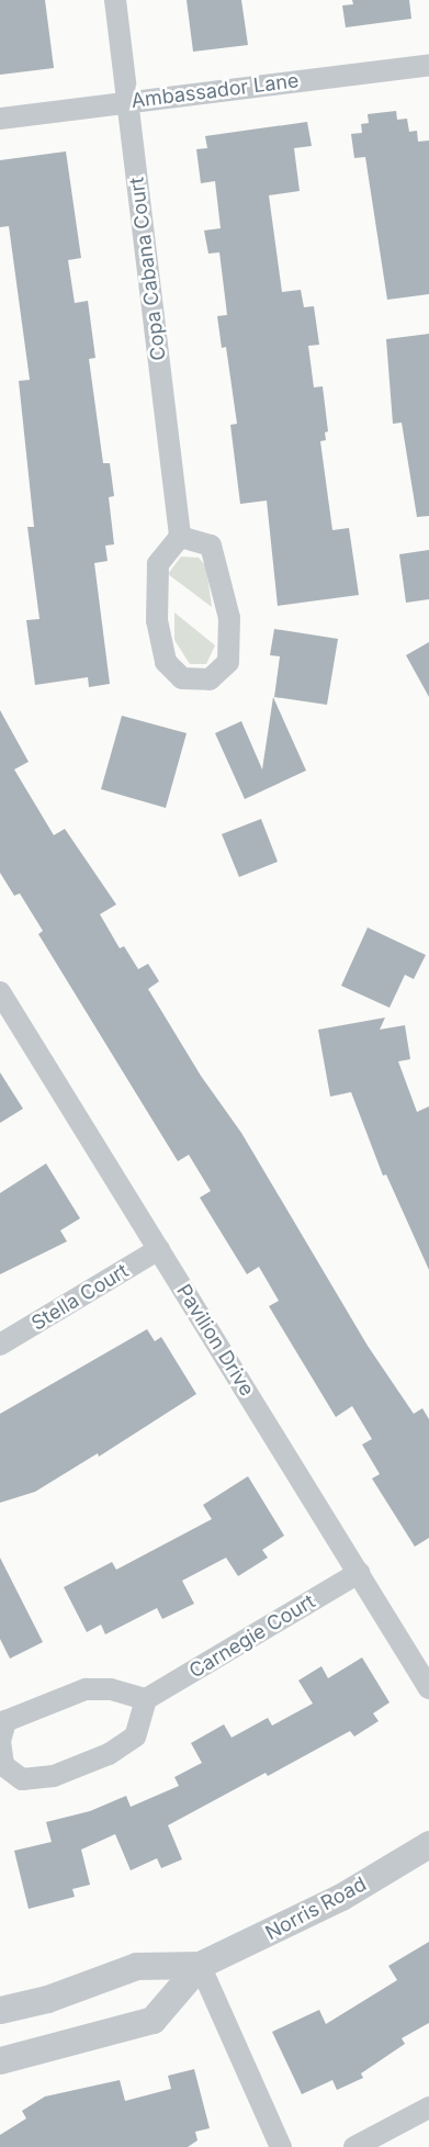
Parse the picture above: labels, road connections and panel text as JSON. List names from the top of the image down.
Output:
{
  "streets": {
    "street": [
      "Ambassador Lane",
      "Copa Cabana Court",
      "Stella Court",
      "Pavilion Drive",
      "Carnegie Court",
      "Norris Road"
    ]
  },
  "crossings": [
    ["Ambassador Lane", "Copa Cabana Court"],
    ["Stella Court", "Pavilion Drive"],
    ["Pavilion Drive", "Carnegie Court"]
  ]
}
